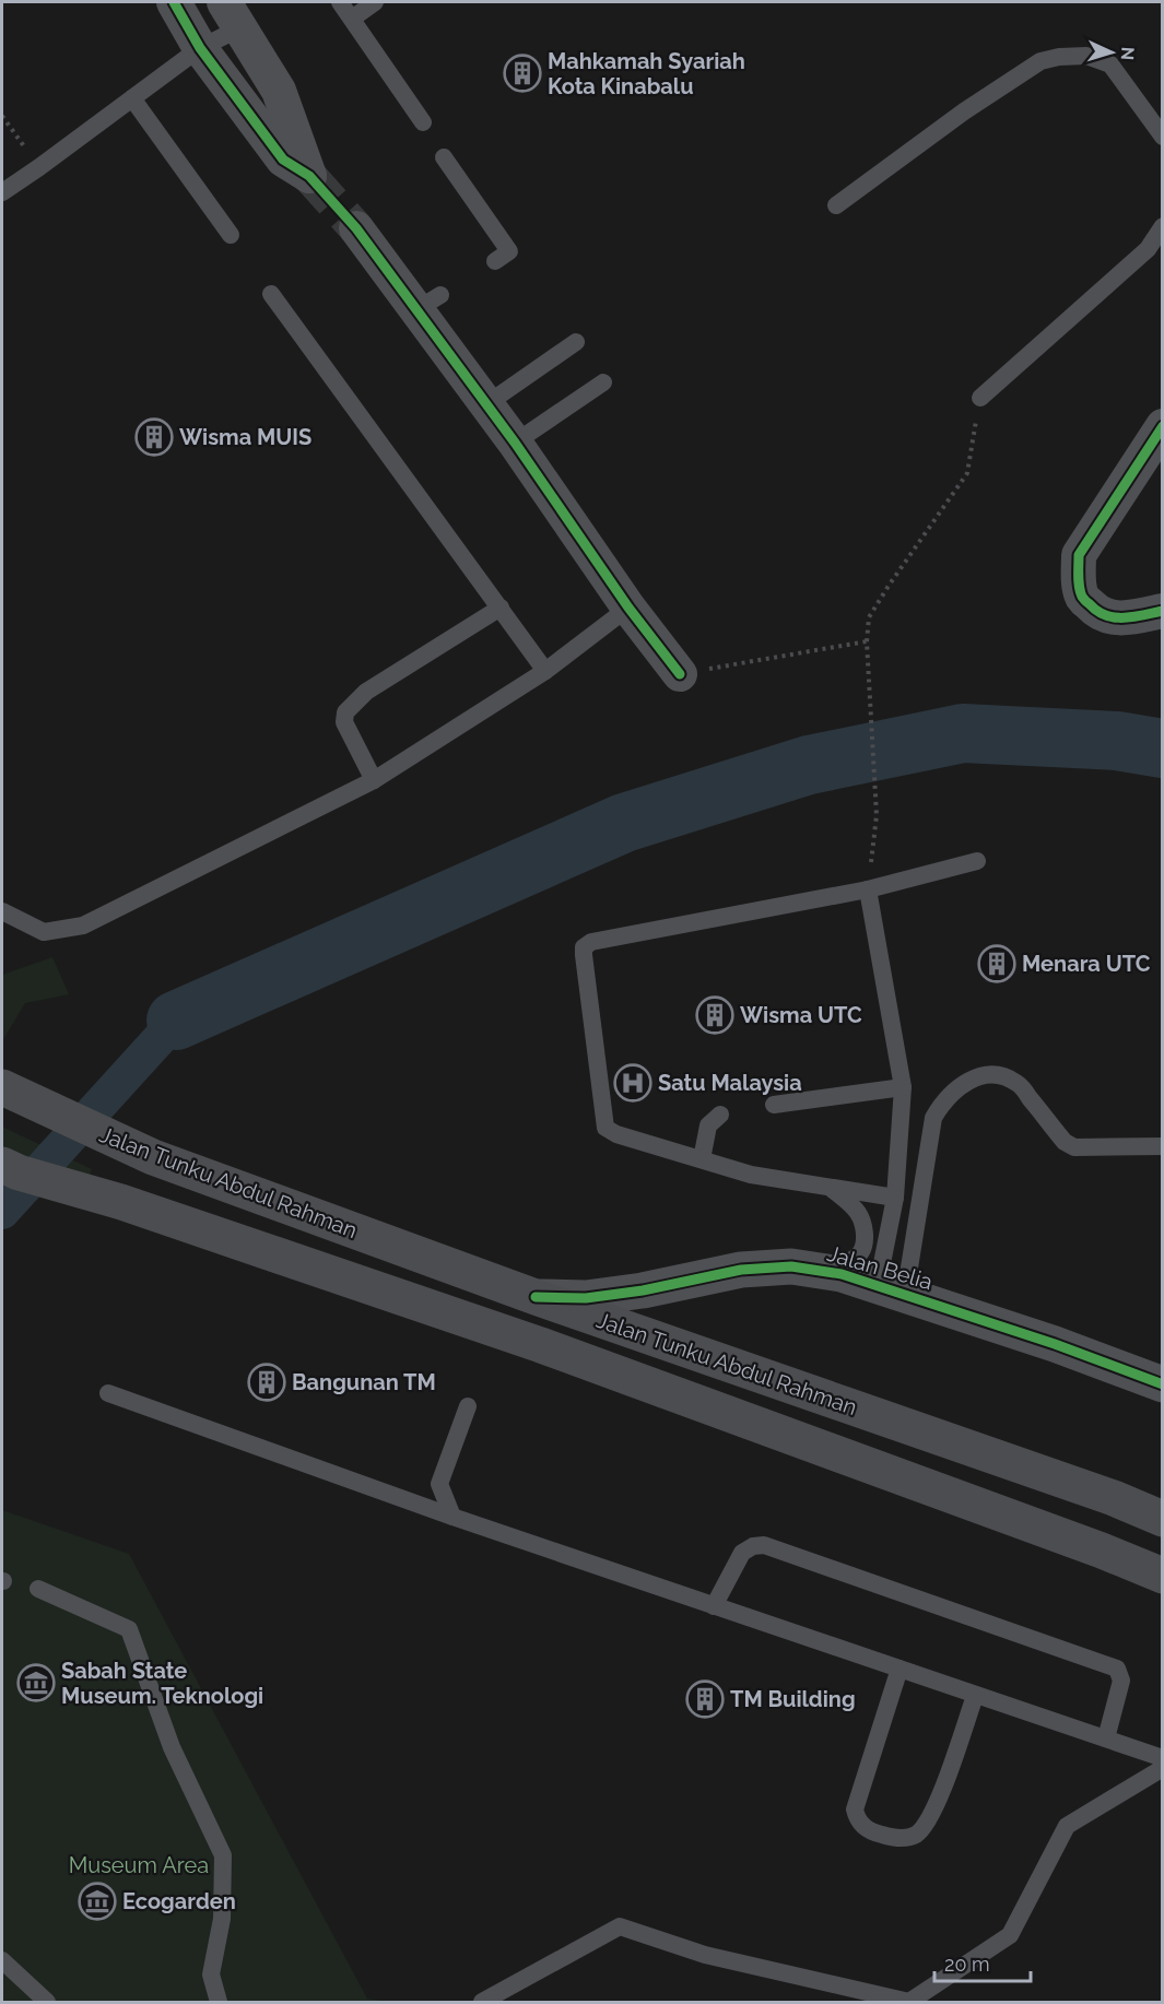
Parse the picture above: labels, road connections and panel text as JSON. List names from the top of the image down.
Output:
{
  "streets": {
    "main road": ["Jalan Tunku Abdul Rahman"],
    "street": ["Jalan Belia"]
  },
  "crossings": [
    ["Jalan Tunku Abdul Rahman", "Jalan Belia"]
  ],
  "parks": ["Museum Area"],
  "places": {
    "building": [
      "Mahkamah Syariah Kota Kinabalu",
      "Wisma MUIS",
      "Menara UTC",
      "Wisma UTC",
      "Bangunan TM",
      "TM Building"
    ],
    "hospital": ["Satu Malaysia"],
    "museum": ["Sabah State Museum. Teknologi", "Ecogarden"]
  },
  "scale_bar": "20 m",
  "north": "right"
}
